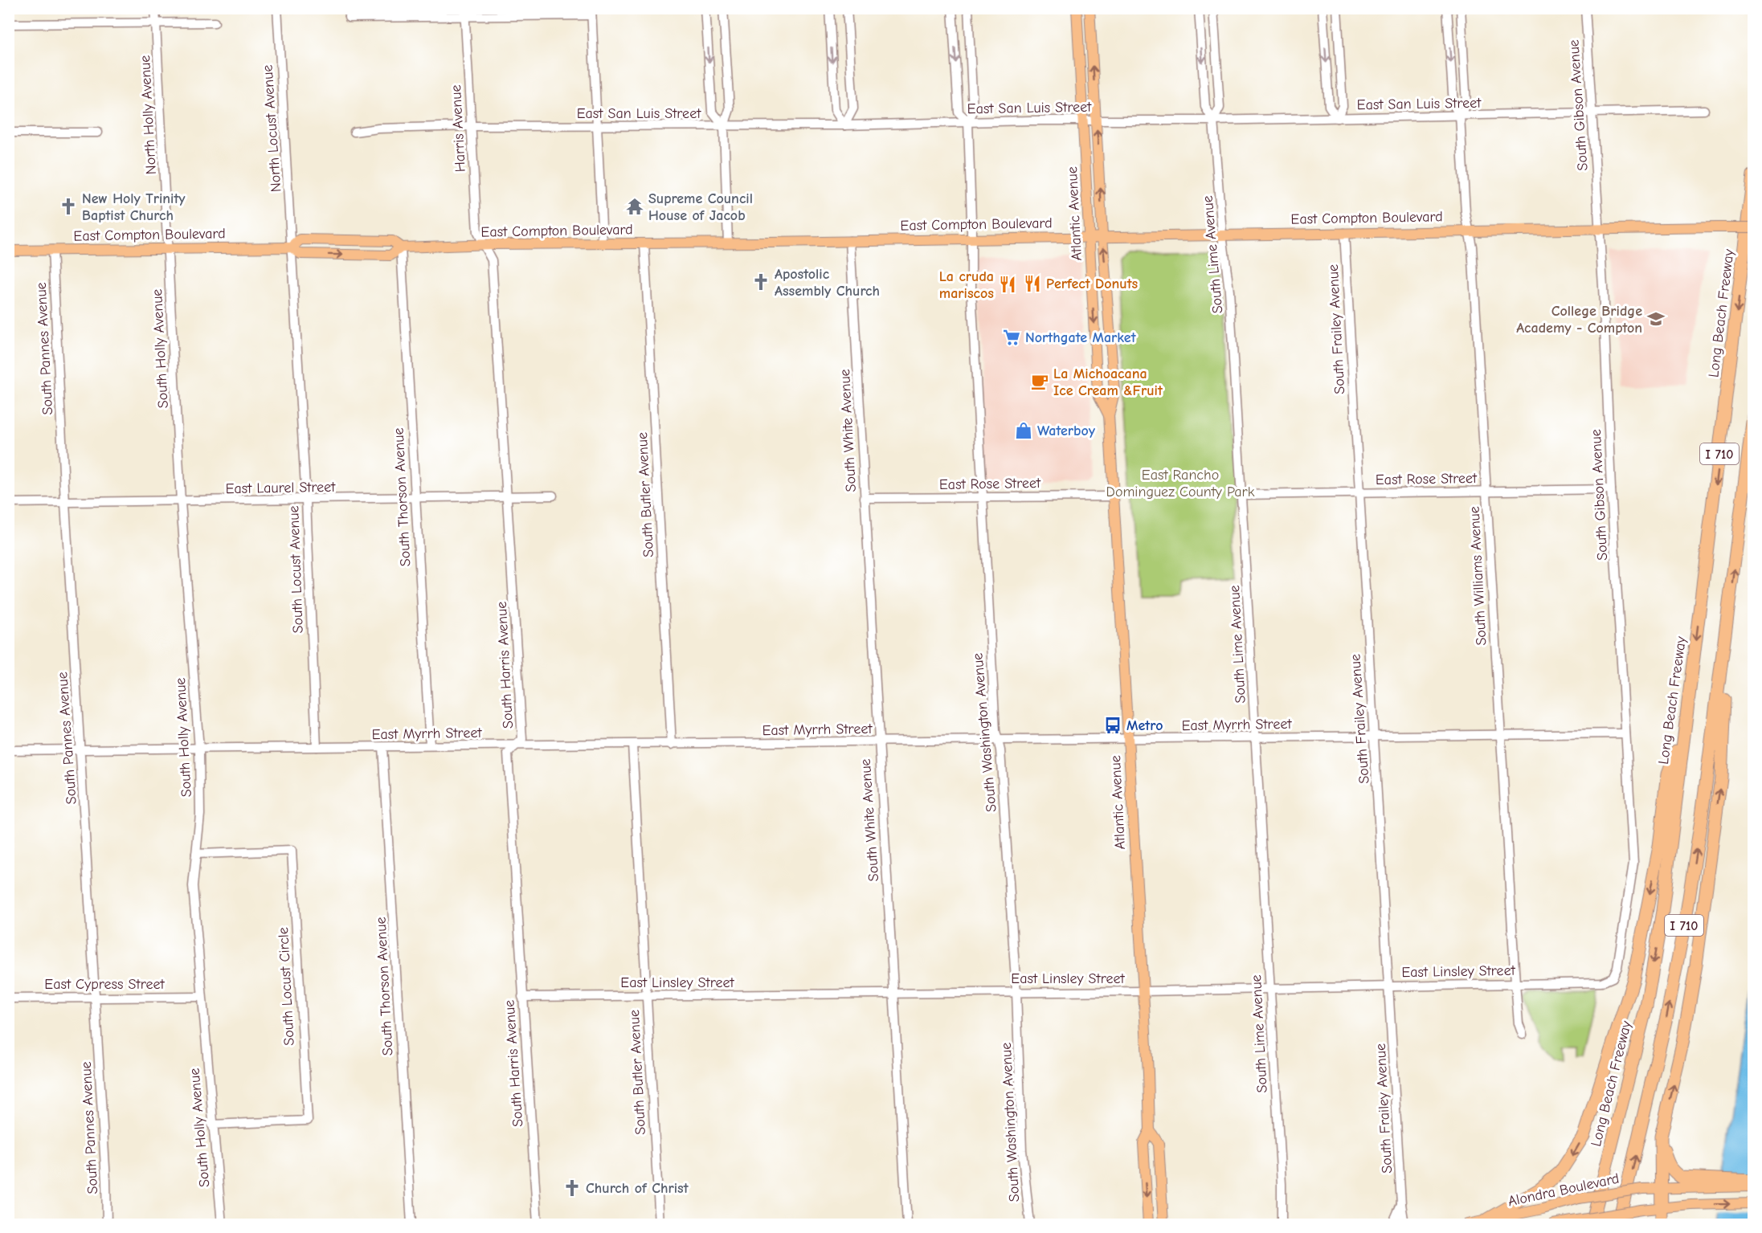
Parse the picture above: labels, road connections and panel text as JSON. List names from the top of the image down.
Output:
{
  "streets": {
    "highway": ["Long Beach Freeway", "I 710"],
    "main road": ["Atlantic Avenue", "East Compton Boulevard", "Alondra Boulevard"],
    "street": [
      "East San Luis Street",
      "South Gibson Avenue",
      "North Holly Avenue",
      "North Locust Avenue",
      "Harris Avenue",
      "South Lime Avenue",
      "South Frailey Avenue",
      "South Pannes Avenue",
      "South Holly Avenue",
      "South White Avenue",
      "East Rose Street",
      "East Laurel Street",
      "South Butler Avenue",
      "South Thorson Avenue",
      "South Locust Avenue",
      "South Williams Avenue",
      "South Harris Avenue",
      "East Myrrh Street",
      "South Washington Avenue",
      "East Linsley Street",
      "East Cypress Street",
      "South Locust Circle"
    ]
  },
  "crossings": [
    ["East San Luis Street", "South Gibson Avenue"],
    ["East San Luis Street", "Harris Avenue"],
    ["East San Luis Street", "Atlantic Avenue"],
    ["East San Luis Street", "South Lime Avenue"],
    ["East San Luis Street", "South Williams Avenue"],
    ["East San Luis Street", "South Washington Avenue"],
    ["South Gibson Avenue", "East Compton Boulevard"],
    ["South Gibson Avenue", "East Rose Street"],
    ["South Gibson Avenue", "East Myrrh Street"],
    ["South Gibson Avenue", "East Linsley Street"],
    ["North Holly Avenue", "East Compton Boulevard"],
    ["North Holly Avenue", "South Holly Avenue"],
    ["North Locust Avenue", "East Compton Boulevard"],
    ["North Locust Avenue", "South Locust Avenue"],
    ["Harris Avenue", "East Compton Boulevard"],
    ["Harris Avenue", "South Harris Avenue"],
    ["Atlantic Avenue", "East Compton Boulevard"],
    ["Atlantic Avenue", "East Rose Street"],
    ["Atlantic Avenue", "East Myrrh Street"],
    ["Atlantic Avenue", "East Linsley Street"],
    ["East Compton Boulevard", "South Lime Avenue"],
    ["East Compton Boulevard", "South Frailey Avenue"],
    ["East Compton Boulevard", "South Pannes Avenue"],
    ["East Compton Boulevard", "South Holly Avenue"],
    ["East Compton Boulevard", "South White Avenue"],
    ["East Compton Boulevard", "South Butler Avenue"],
    ["East Compton Boulevard", "South Thorson Avenue"],
    ["East Compton Boulevard", "South Locust Avenue"],
    ["East Compton Boulevard", "South Williams Avenue"],
    ["East Compton Boulevard", "South Harris Avenue"],
    ["East Compton Boulevard", "South Washington Avenue"],
    ["South Lime Avenue", "East Rose Street"],
    ["South Lime Avenue", "East Myrrh Street"],
    ["South Lime Avenue", "East Linsley Street"],
    ["South Frailey Avenue", "East Rose Street"],
    ["South Frailey Avenue", "East Myrrh Street"],
    ["South Frailey Avenue", "East Linsley Street"],
    ["South Pannes Avenue", "East Laurel Street"],
    ["South Pannes Avenue", "East Myrrh Street"],
    ["South Pannes Avenue", "East Cypress Street"],
    ["South Holly Avenue", "East Laurel Street"],
    ["South Holly Avenue", "East Myrrh Street"],
    ["South Holly Avenue", "East Cypress Street"],
    ["South Holly Avenue", "South Locust Circle"],
    ["South White Avenue", "East Rose Street"],
    ["South White Avenue", "East Myrrh Street"],
    ["South White Avenue", "East Linsley Street"],
    ["East Rose Street", "South Williams Avenue"],
    ["East Rose Street", "South Washington Avenue"],
    ["East Laurel Street", "South Thorson Avenue"],
    ["East Laurel Street", "South Locust Avenue"],
    ["East Laurel Street", "South Harris Avenue"],
    ["South Butler Avenue", "East Myrrh Street"],
    ["South Butler Avenue", "East Linsley Street"],
    ["South Thorson Avenue", "East Myrrh Street"],
    ["South Locust Avenue", "East Myrrh Street"],
    ["South Williams Avenue", "East Myrrh Street"],
    ["South Williams Avenue", "East Linsley Street"],
    ["South Harris Avenue", "East Myrrh Street"],
    ["South Harris Avenue", "East Linsley Street"],
    ["East Myrrh Street", "South Washington Avenue"],
    ["South Washington Avenue", "East Linsley Street"]
  ],
  "parks": ["East Rancho Dominguez County Park"],
  "places": {
    "church": ["New Holy Trinity Baptist Church", "Apostolic Assembly Church", "Church of Christ"],
    "temple": ["Supreme Council House of Jacob"],
    "restaurant": ["Perfect Donuts", "La cruda mariscos"],
    "school or university": ["College Bridge Academy - Compton"],
    "supermarket": ["Northgate Market"],
    "cafe": ["La Michoacana Ice Cream &Fruit"],
    "shop": ["Waterboy"],
    "bus stop": ["Metro"]
  }
}
